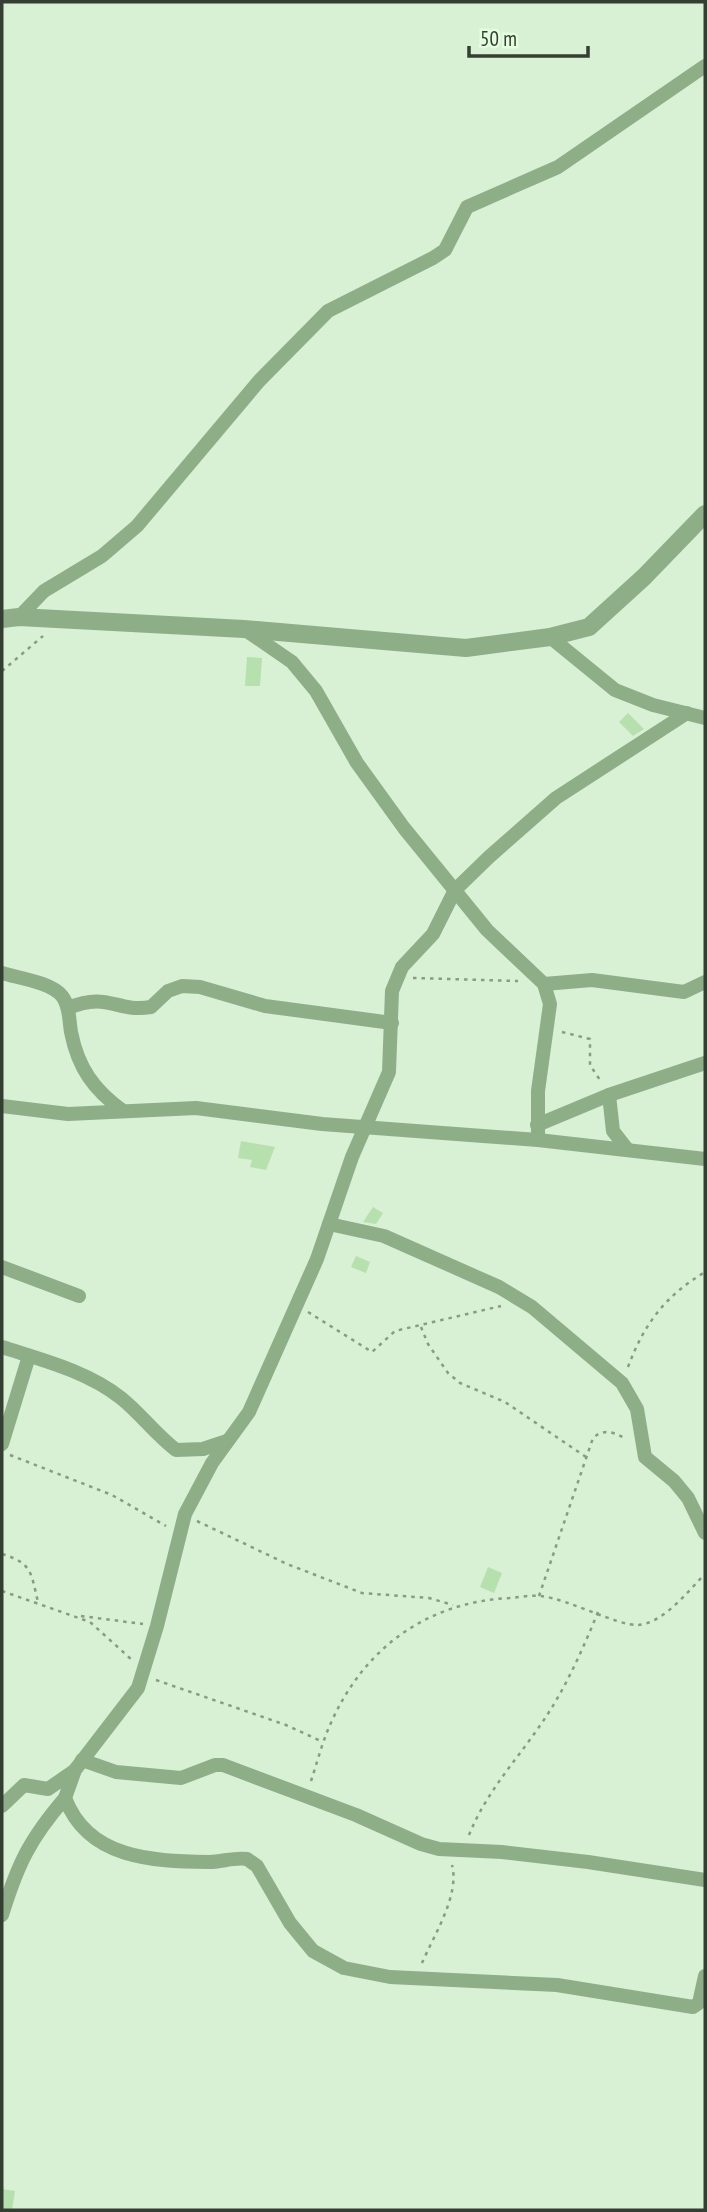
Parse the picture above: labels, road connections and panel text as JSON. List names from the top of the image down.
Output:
{
  "scale_bar": "50 m"
}
